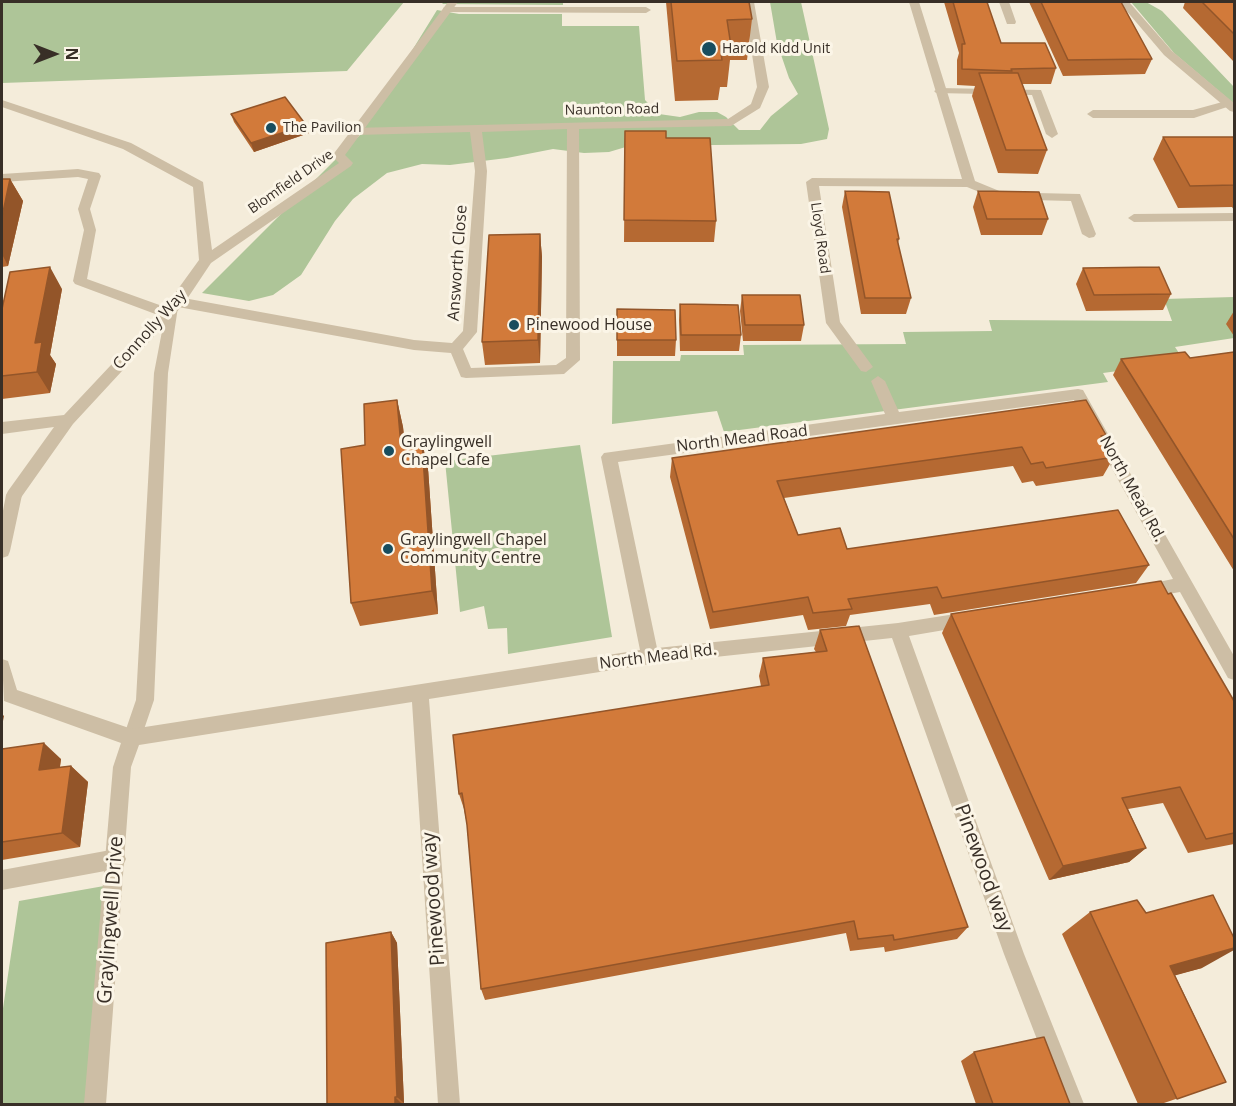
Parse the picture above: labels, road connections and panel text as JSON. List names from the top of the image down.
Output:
{
  "streets": {
    "street": [
      "Naunton Road",
      "Blomfield Drive",
      "Lloyd Road",
      "Answorth Close",
      "Connolly Way",
      "North Mead Road",
      "North Mead Rd.",
      "Pinewood way",
      "Graylingwell Drive"
    ]
  },
  "crossings": [
    ["Naunton Road", "Blomfield Drive"],
    ["Naunton Road", "Answorth Close"],
    ["Blomfield Drive", "Connolly Way"],
    ["Connolly Way", "Graylingwell Drive"],
    ["North Mead Road", "North Mead Rd."],
    ["North Mead Rd.", "Pinewood way"],
    ["North Mead Rd.", "Graylingwell Drive"]
  ],
  "places": [
    "Harold Kidd Unit",
    "The Pavilion",
    "Pinewood House",
    "Graylingwell Chapel Cafe",
    "Graylingwell Chapel Community Centre"
  ],
  "north": "right"
}
